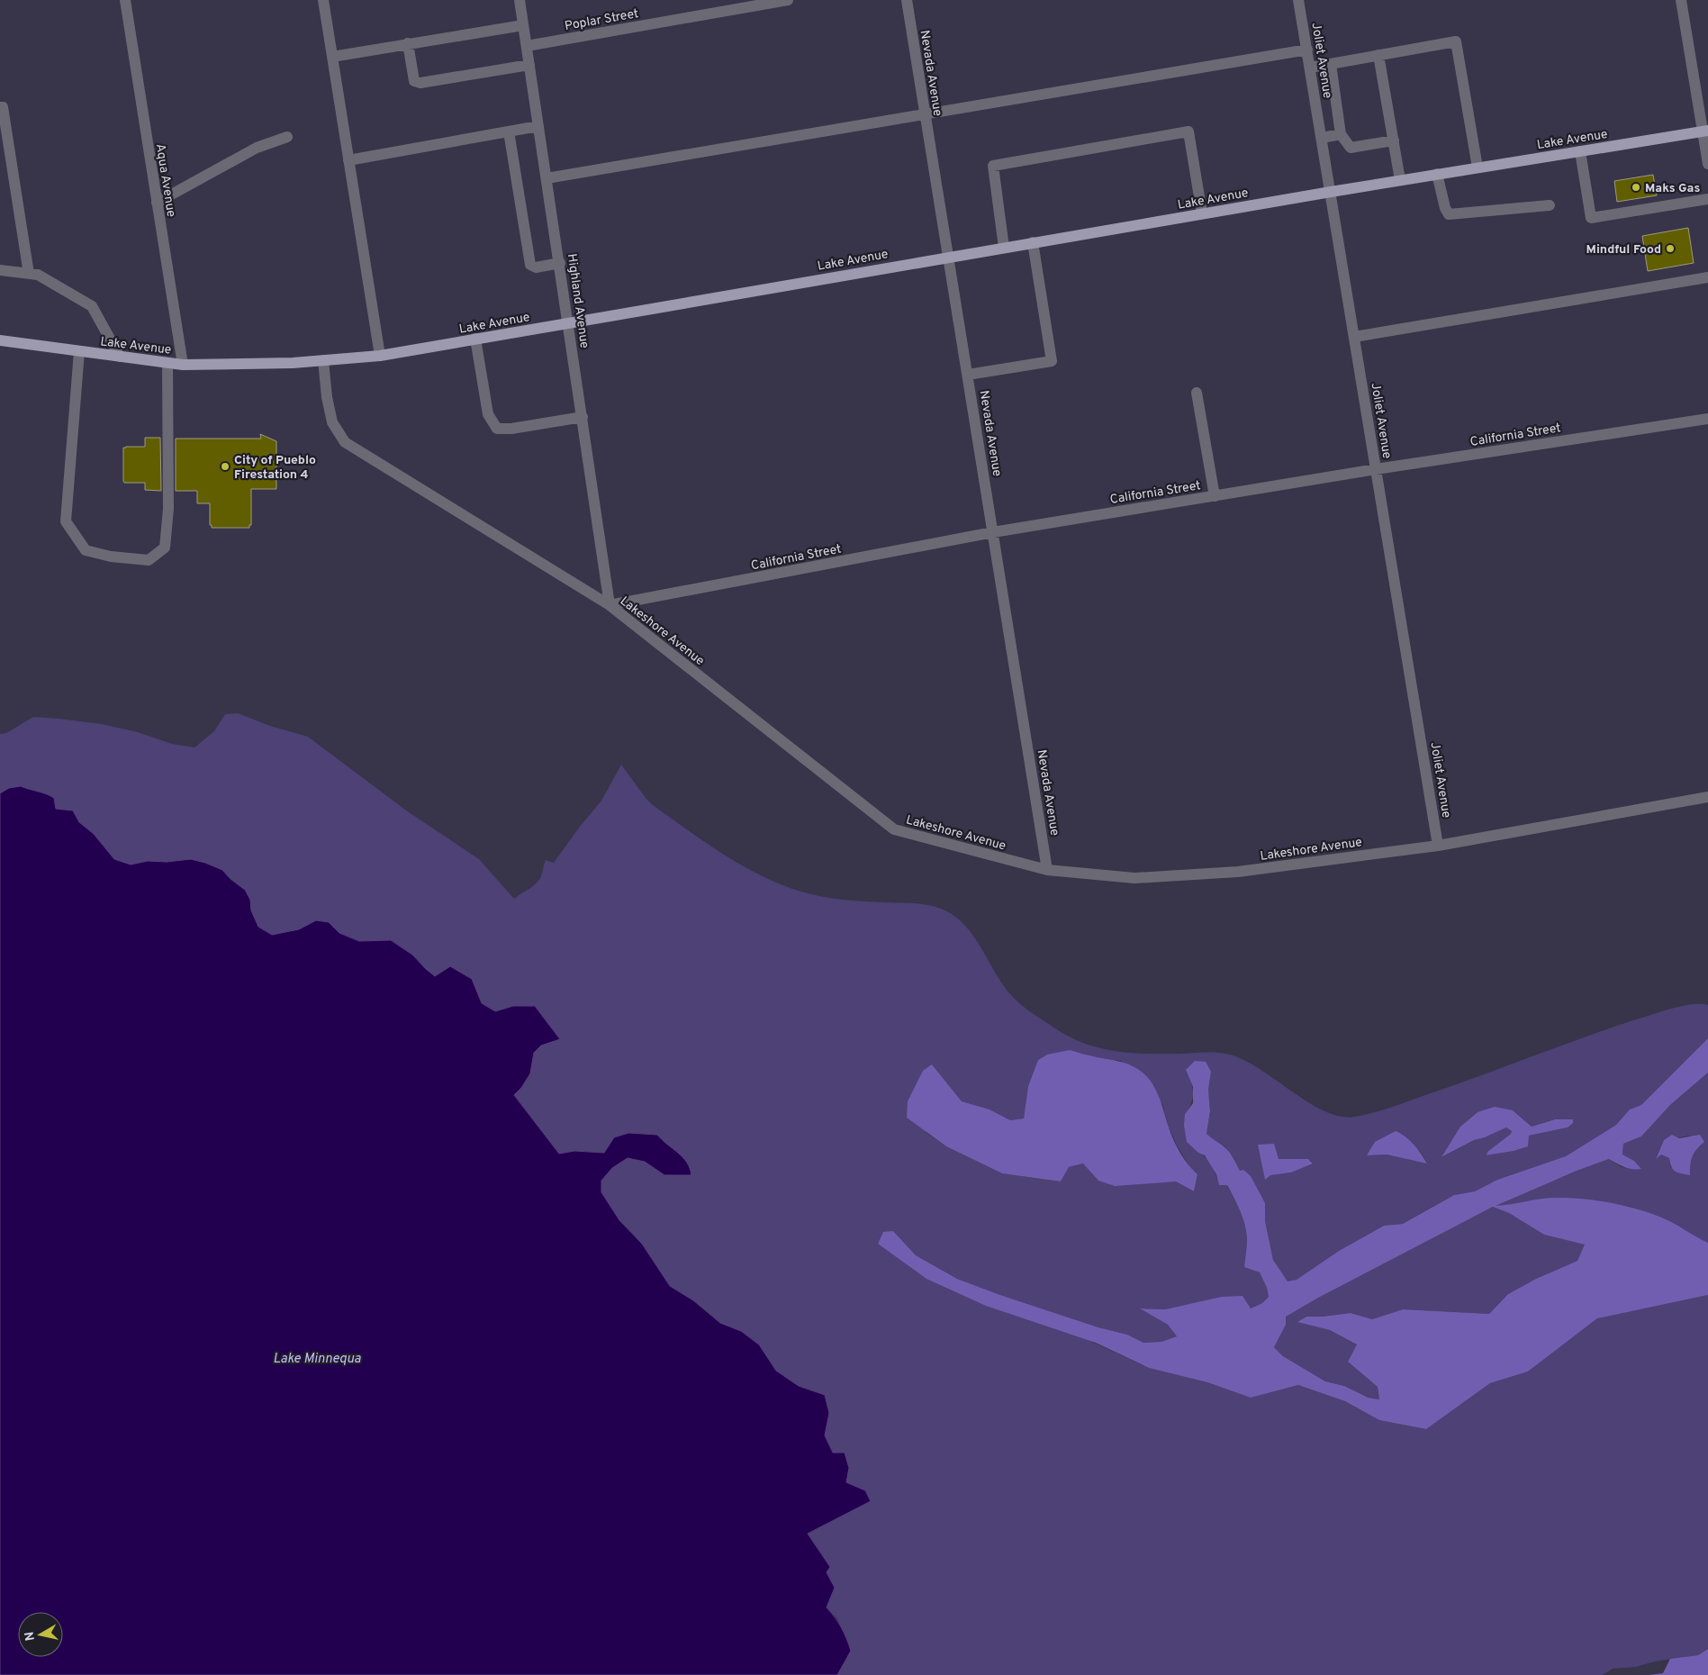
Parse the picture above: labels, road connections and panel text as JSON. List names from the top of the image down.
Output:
{
  "streets": {
    "main road": ["Lake Avenue"],
    "street": [
      "Poplar Street",
      "Joliet Avenue",
      "Nevada Avenue",
      "Aqua Avenue",
      "Highland Avenue",
      "California Street",
      "Lakeshore Avenue"
    ]
  },
  "crossings": [
    ["Poplar Street", "Highland Avenue"],
    ["Joliet Avenue", "Lake Avenue"],
    ["Joliet Avenue", "California Street"],
    ["Joliet Avenue", "Lakeshore Avenue"],
    ["Nevada Avenue", "Lake Avenue"],
    ["Nevada Avenue", "California Street"],
    ["Nevada Avenue", "Lakeshore Avenue"],
    ["Lake Avenue", "Aqua Avenue"],
    ["Lake Avenue", "Highland Avenue"],
    ["Lake Avenue", "Lakeshore Avenue"],
    ["Highland Avenue", "California Street"],
    ["Highland Avenue", "Lakeshore Avenue"],
    ["California Street", "Lakeshore Avenue"]
  ],
  "water": ["Lake Minnequa"],
  "places": ["Maks Gas", "Mindful Food", "City of Pueblo Firestation 4"],
  "north": "left"
}
